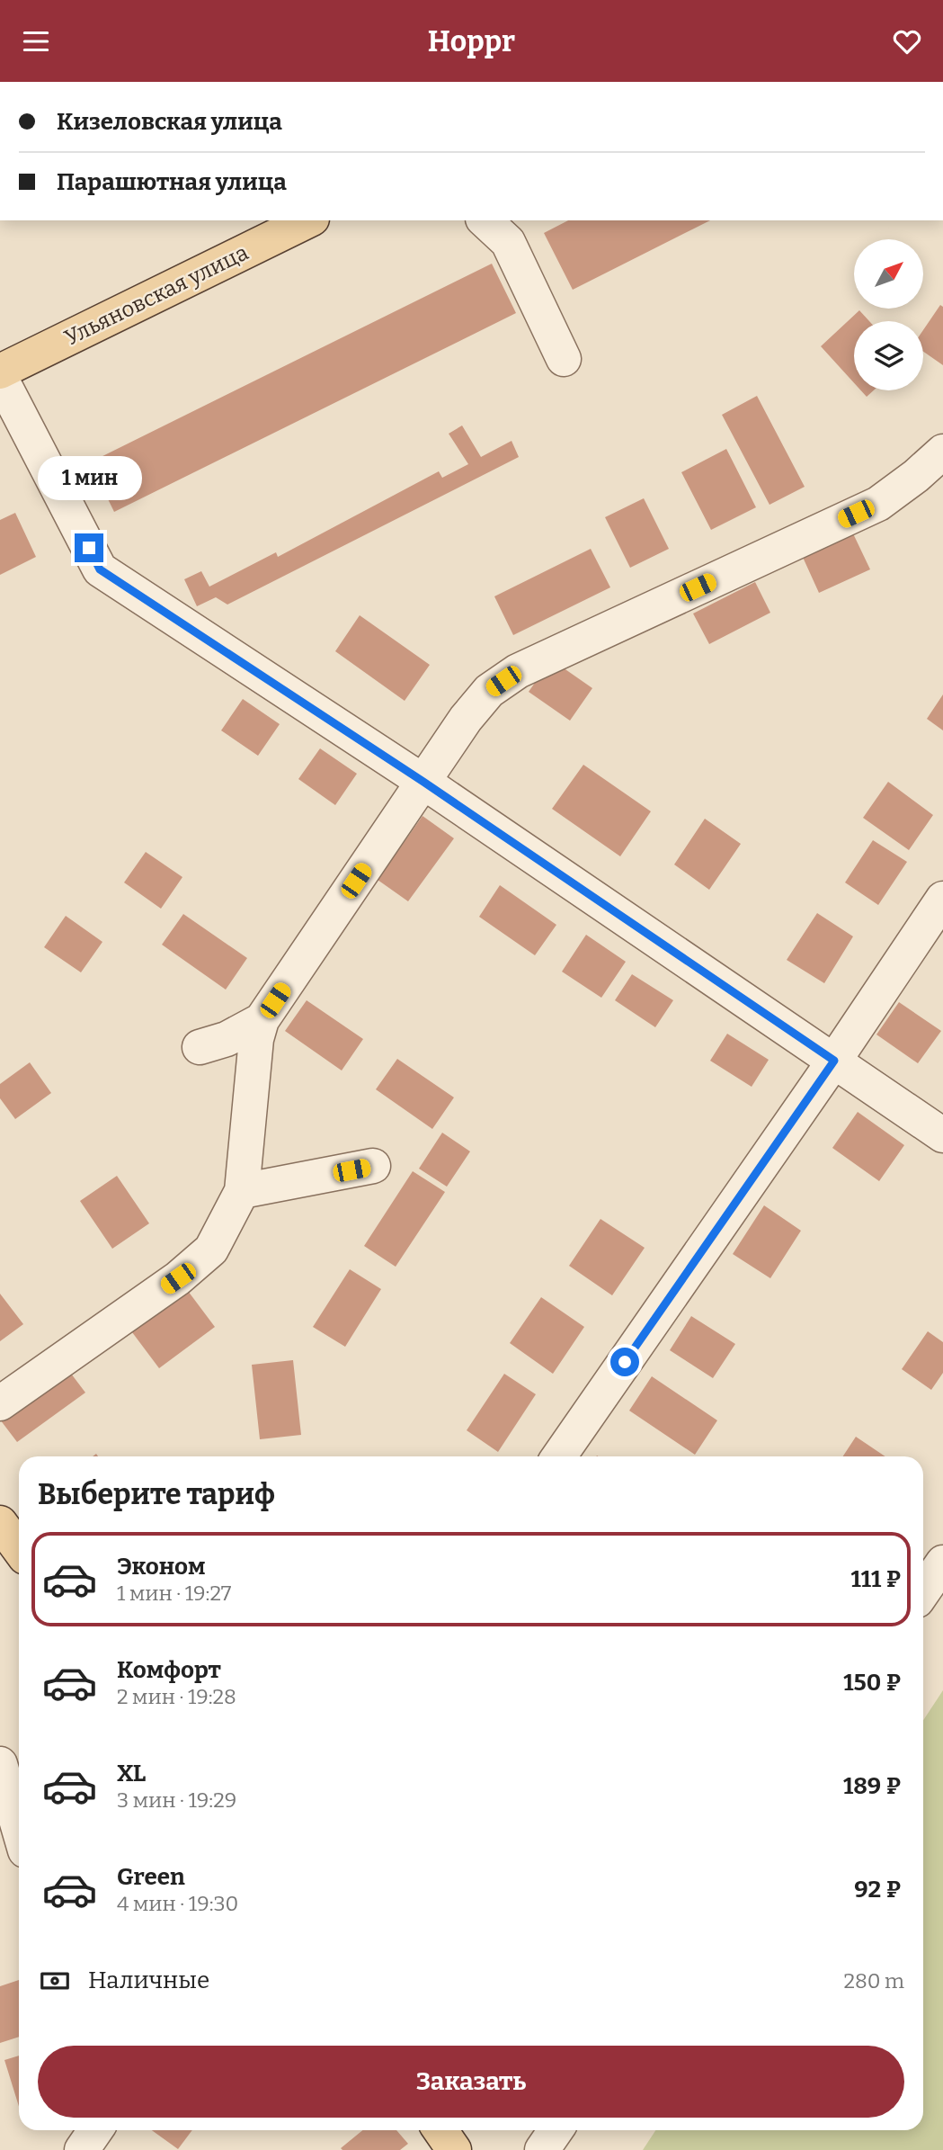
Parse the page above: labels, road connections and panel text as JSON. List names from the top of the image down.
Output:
{
  "streets": {
    "main road": ["Ульяновская улица"]
  },
  "north": "top right",
  "page": {
    "header": "Hoppr",
    "banner": ["Кизеловская улица", "Парашютная улица"],
    "bubble": "1 мин",
    "heading": "Выберите тариф",
    "list": [
      {
        "name": "Эконом",
        "note": "1 мин · 19:27",
        "value": "111 ₽"
      },
      {
        "name": "Комфорт",
        "note": "2 мин · 19:28",
        "value": "150 ₽"
      },
      {
        "name": "XL",
        "note": "3 мин · 19:29",
        "value": "189 ₽"
      },
      {
        "name": "Green",
        "note": "4 мин · 19:30",
        "value": "92 ₽"
      }
    ],
    "pay": ["Наличные", "280 m"],
    "buttons": "Заказать"
  }
}
